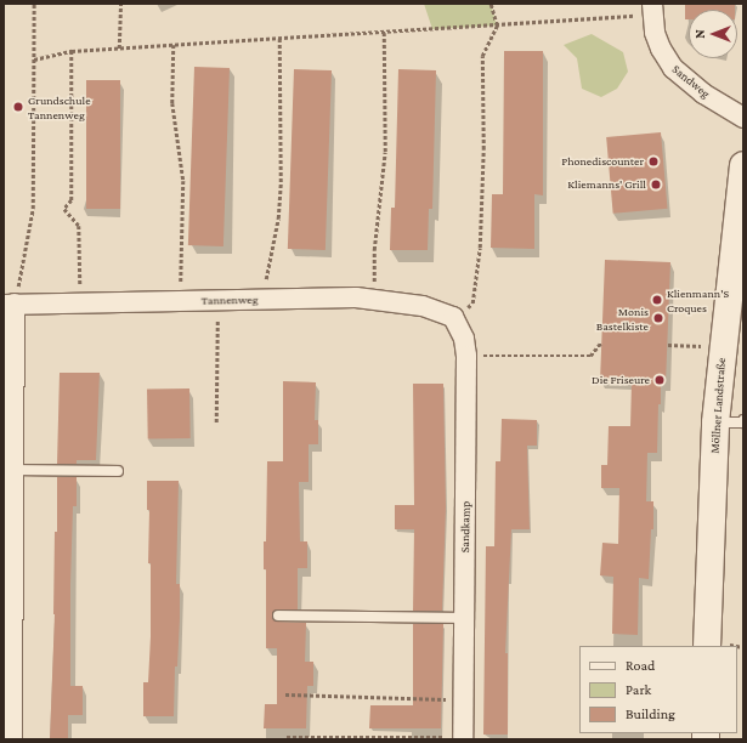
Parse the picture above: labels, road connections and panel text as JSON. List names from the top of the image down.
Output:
{
  "streets": {
    "main road": ["Möllner Landstraße"],
    "street": ["Sandweg", "Tannenweg", "Sandkamp"]
  },
  "crossings": [
    ["Tannenweg", "Sandkamp"]
  ],
  "places": [
    "Grundschule Tannenweg",
    "Phonediscounter",
    "Kliemanns' Grill",
    "Klienmann'S Croques",
    "Monis Bastelkiste",
    "Die Friseure"
  ],
  "legend": ["Road", "Park", "Building"],
  "north": "left"
}
